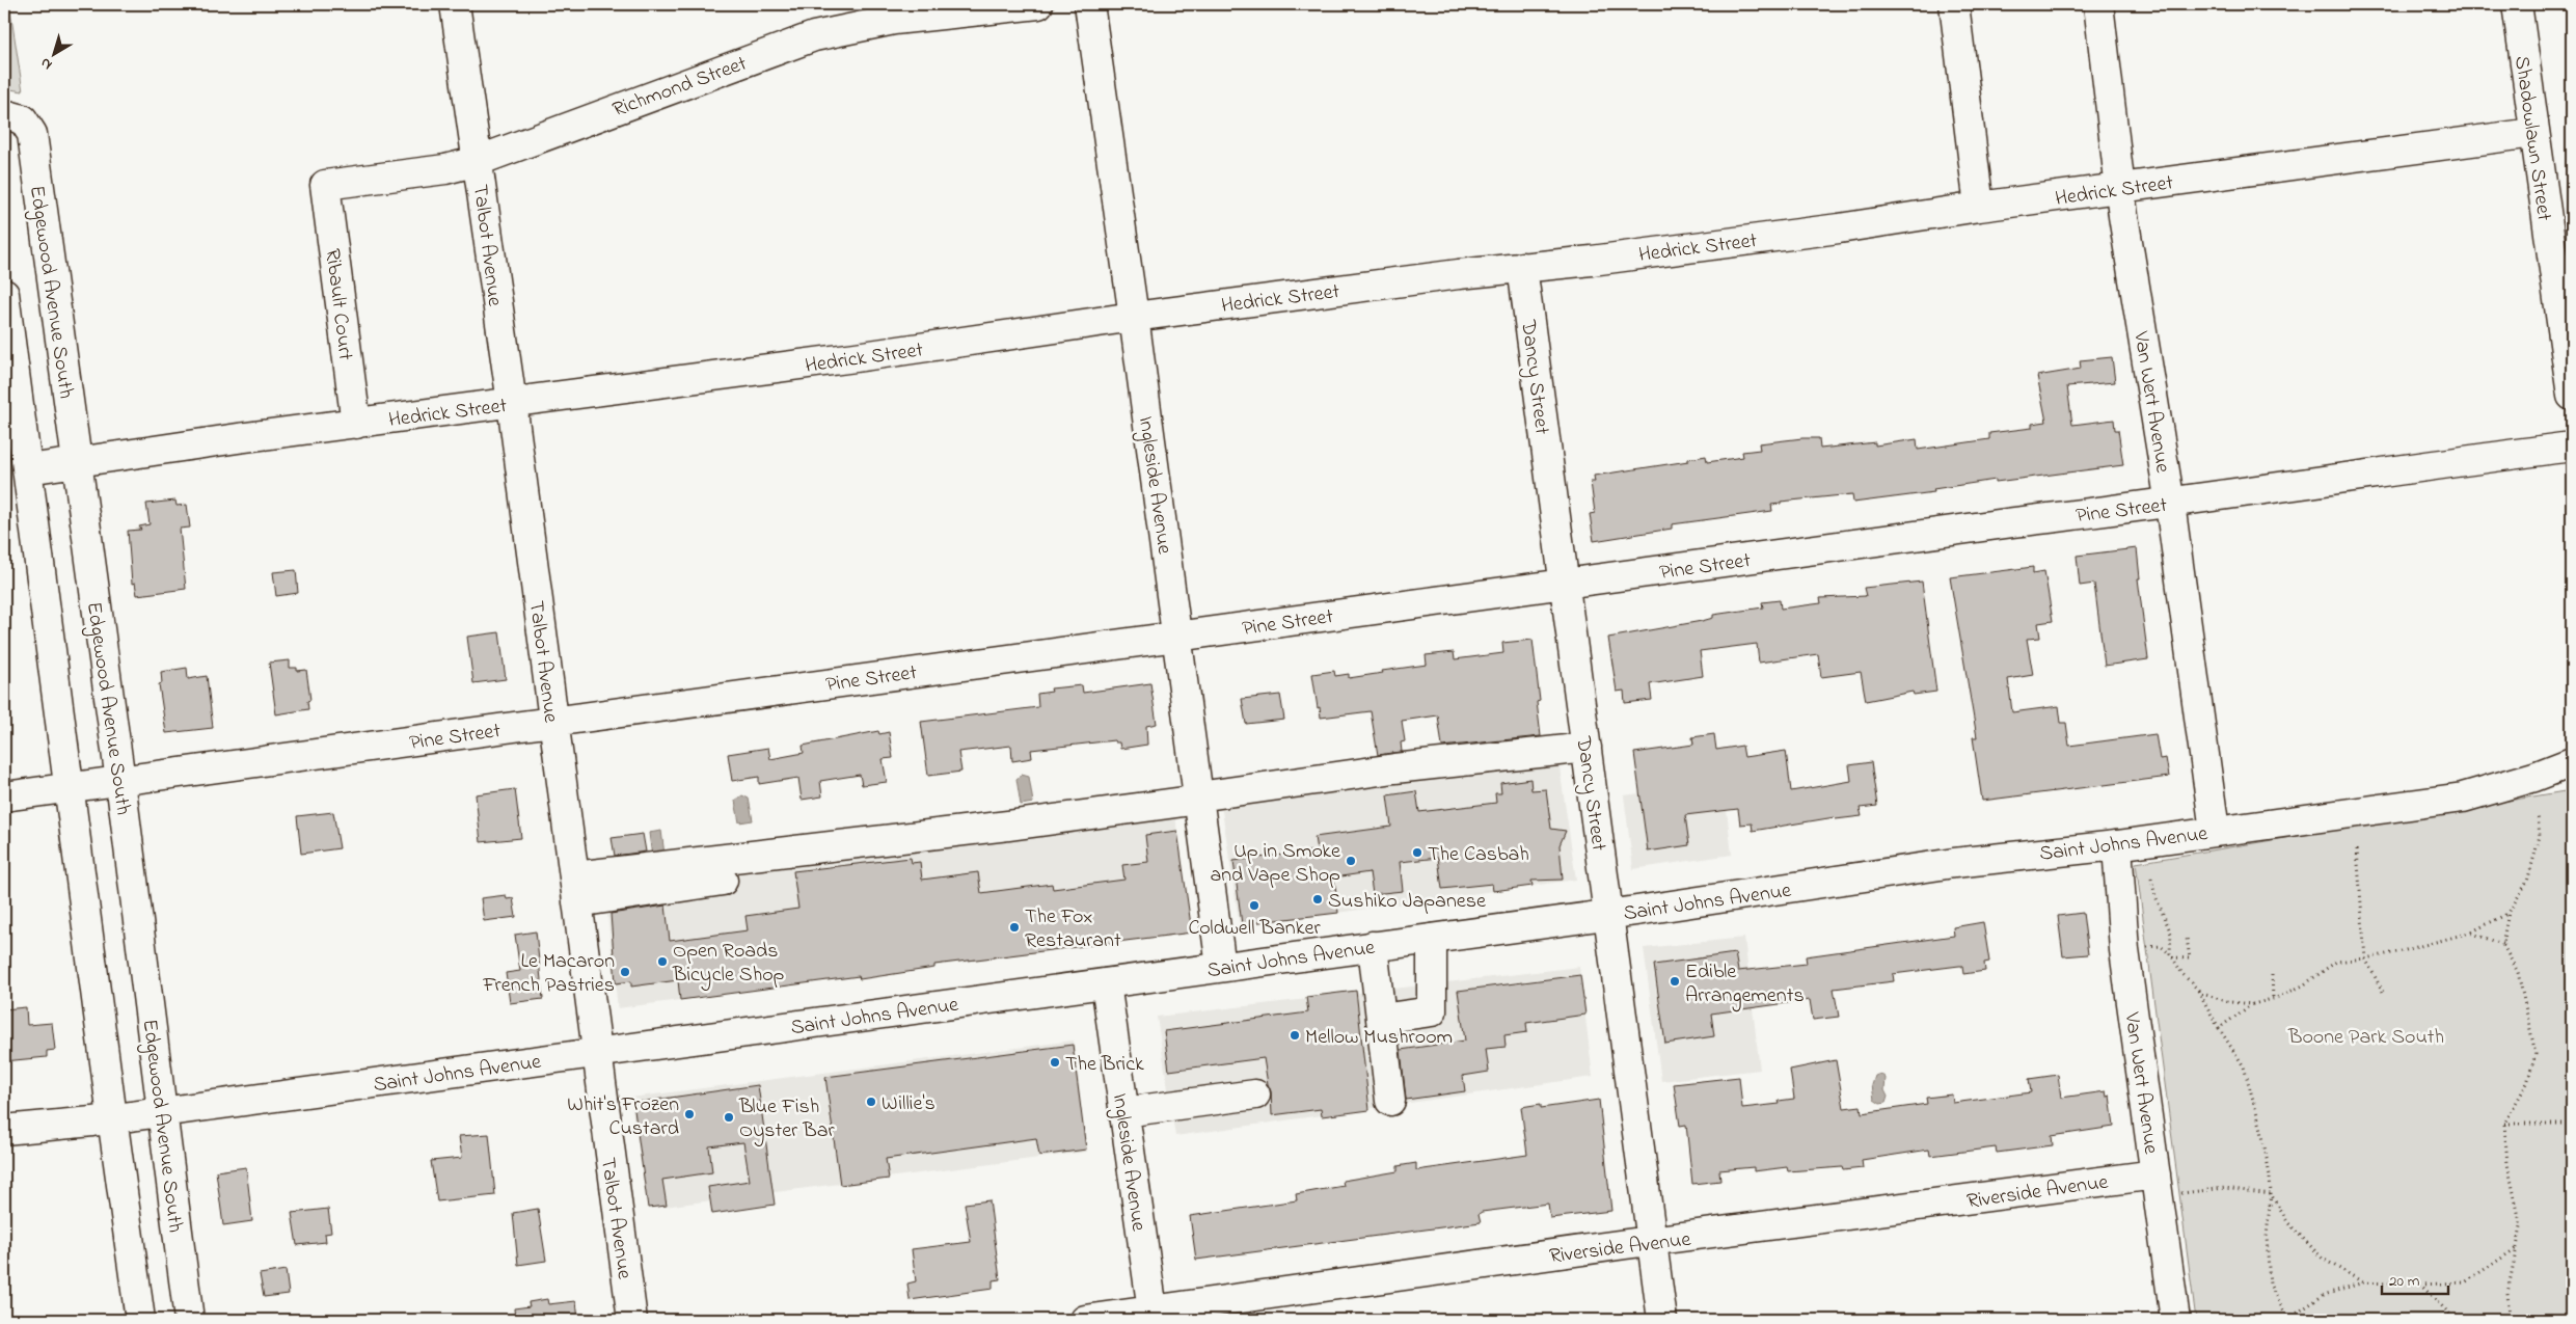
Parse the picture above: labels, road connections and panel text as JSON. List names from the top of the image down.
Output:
{
  "streets": {
    "street": [
      "Richmond Street",
      "Shadowlawn Street",
      "Hedrick Street",
      "Talbot Avenue",
      "Edgewood Avenue South",
      "Ribault Court",
      "Dancy Street",
      "Van Wert Avenue",
      "Ingleside Avenue",
      "Pine Street",
      "Saint Johns Avenue",
      "Riverside Avenue"
    ]
  },
  "crossings": [
    ["Richmond Street", "Talbot Avenue"],
    ["Richmond Street", "Ribault Court"],
    ["Shadowlawn Street", "Hedrick Street"],
    ["Hedrick Street", "Talbot Avenue"],
    ["Hedrick Street", "Edgewood Avenue South"],
    ["Hedrick Street", "Ribault Court"],
    ["Hedrick Street", "Dancy Street"],
    ["Hedrick Street", "Van Wert Avenue"],
    ["Hedrick Street", "Ingleside Avenue"],
    ["Talbot Avenue", "Pine Street"],
    ["Talbot Avenue", "Saint Johns Avenue"],
    ["Edgewood Avenue South", "Pine Street"],
    ["Edgewood Avenue South", "Saint Johns Avenue"],
    ["Dancy Street", "Pine Street"],
    ["Dancy Street", "Saint Johns Avenue"],
    ["Dancy Street", "Riverside Avenue"],
    ["Van Wert Avenue", "Pine Street"],
    ["Van Wert Avenue", "Saint Johns Avenue"],
    ["Van Wert Avenue", "Riverside Avenue"],
    ["Ingleside Avenue", "Pine Street"],
    ["Ingleside Avenue", "Saint Johns Avenue"],
    ["Ingleside Avenue", "Riverside Avenue"]
  ],
  "parks": ["Boone Park South"],
  "places": [
    "The Casbah",
    "Up in Smoke and Vape Shop",
    "Sushiko Japanese",
    "Coldwell Banker",
    "The Fox Restaurant",
    "Open Roads Bicycle Shop",
    "Le Macaron French Pastries",
    "Edible Arrangements",
    "Mellow Mushroom",
    "The Brick",
    "Willie's",
    "Whit's Frozen Custard",
    "Blue Fish Oyster Bar"
  ],
  "scale_bar": "20 m",
  "north": "bottom left"
}
